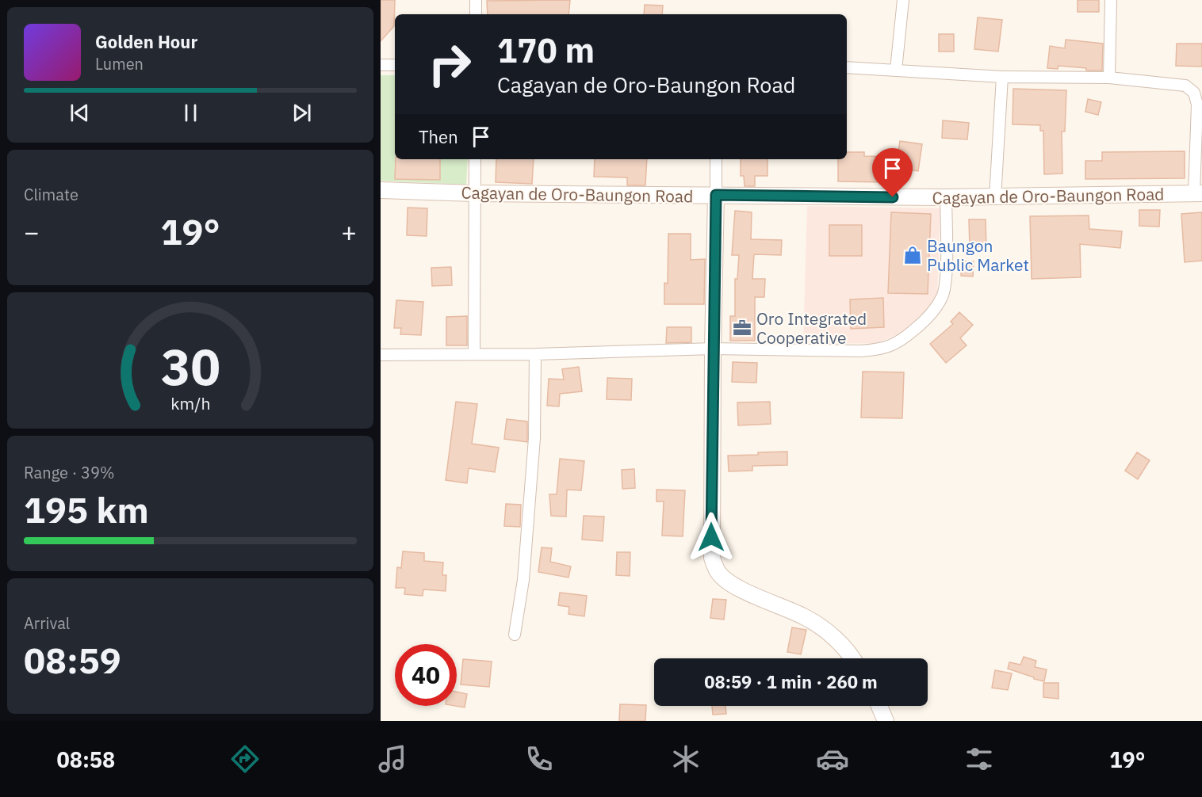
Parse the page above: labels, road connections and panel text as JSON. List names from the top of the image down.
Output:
{
  "streets": {
    "main road": ["Cagayan de Oro-Baungon Road"]
  },
  "places": {
    "shop": ["Baungon Public Market"],
    "office": ["Oro Integrated Cooperative"]
  },
  "page": {
    "turn": ["170 m", "Cagayan de Oro-Baungon Road"],
    "song": ["Golden Hour", "Lumen"],
    "then": "Then",
    "tile": [
      "Climate",
      ["Range · 39%", "195 km"],
      ["Arrival", "08:59"]
    ],
    "heat": ["−", "19°", "+"],
    "limit": "40",
    "trip": "08:59 · 1 min · 260 m",
    "tabs": ["08:58", "19°"],
    "gauge": ["30", "km/h"]
  }
}
